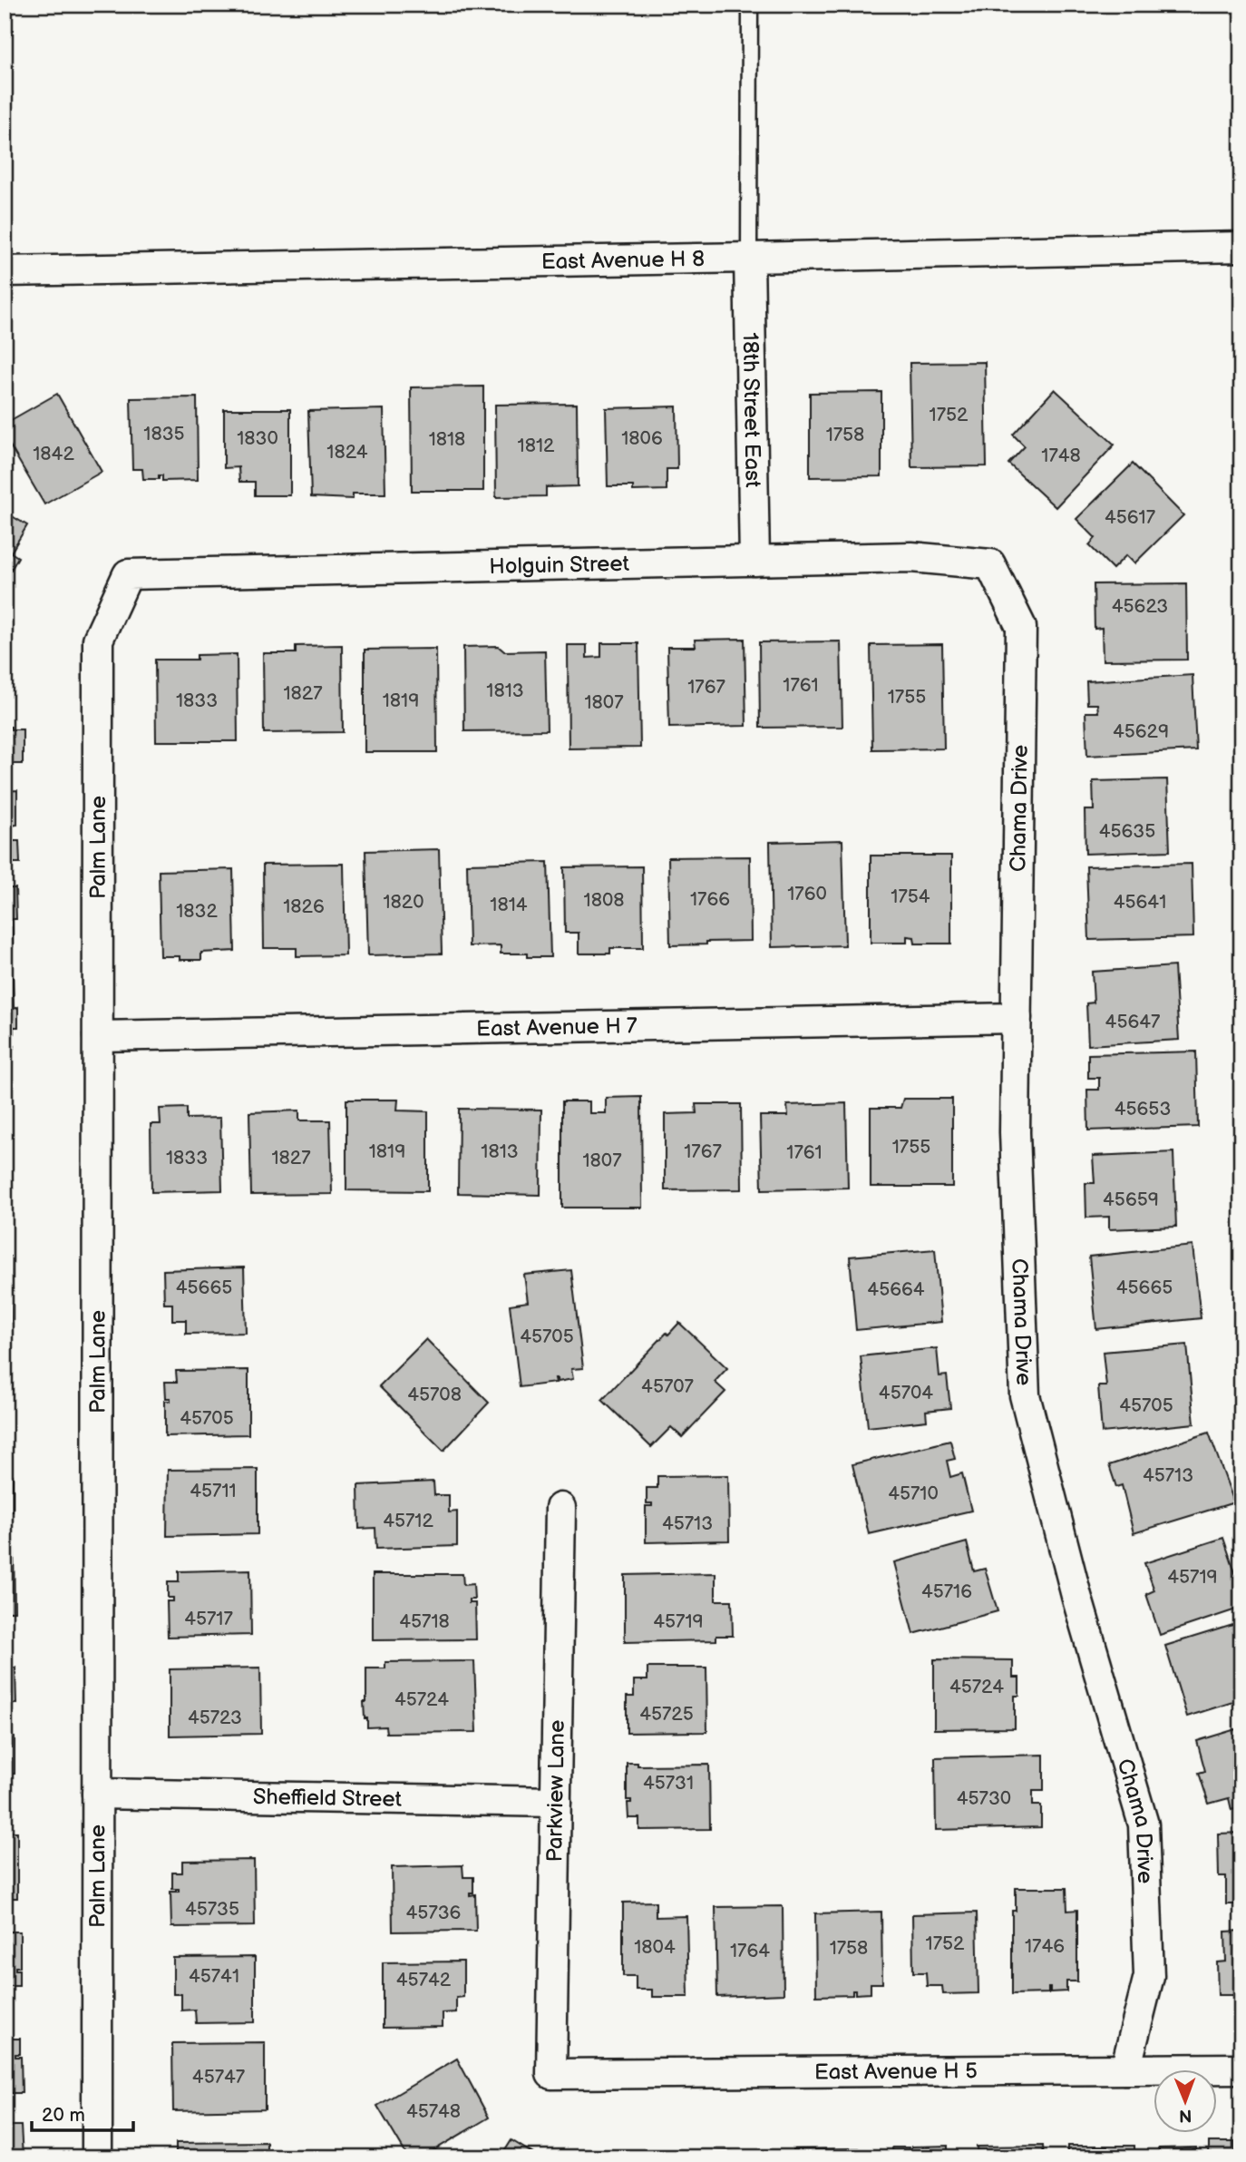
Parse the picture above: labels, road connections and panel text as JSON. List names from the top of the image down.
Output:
{
  "streets": {
    "street": [
      "East Avenue H 8",
      "18th Street East",
      "Holguin Street",
      "Chama Drive",
      "Palm Lane",
      "East Avenue H 7",
      "Parkview Lane",
      "Sheffield Street",
      "East Avenue H 5"
    ]
  },
  "crossings": [
    ["East Avenue H 8", "18th Street East"],
    ["18th Street East", "Holguin Street"],
    ["Holguin Street", "Chama Drive"],
    ["Holguin Street", "Palm Lane"],
    ["Chama Drive", "East Avenue H 7"],
    ["Chama Drive", "East Avenue H 5"],
    ["Palm Lane", "East Avenue H 7"],
    ["Palm Lane", "Sheffield Street"],
    ["Parkview Lane", "Sheffield Street"],
    ["Parkview Lane", "East Avenue H 5"]
  ],
  "house_numbers": [
    "1752",
    "1835",
    "1758",
    "1830",
    "1806",
    "1818",
    "1812",
    "1824",
    "1842",
    "1748",
    "45617",
    "45623",
    "1761",
    "1767",
    "1813",
    "1827",
    "1755",
    "1833",
    "1819",
    "1807",
    "45629",
    "45635",
    "1760",
    "1754",
    "1766",
    "1808",
    "1820",
    "45641",
    "1814",
    "1826",
    "1832",
    "45647",
    "45653",
    "1755",
    "1819",
    "1813",
    "1767",
    "1761",
    "1833",
    "1827",
    "1807",
    "45659",
    "45665",
    "45665",
    "45664",
    "45705",
    "45707",
    "45704",
    "45708",
    "45705",
    "45705",
    "45713",
    "45711",
    "45710",
    "45712",
    "45713",
    "45719",
    "45716",
    "45717",
    "45718",
    "45719",
    "45724",
    "45724",
    "45725",
    "45723",
    "45731",
    "45730",
    "45735",
    "45736",
    "1752",
    "1746",
    "1804",
    "1758",
    "1764",
    "45741",
    "45742",
    "45747",
    "45748"
  ],
  "scale_bar": "20 m",
  "north": "bottom"
}
